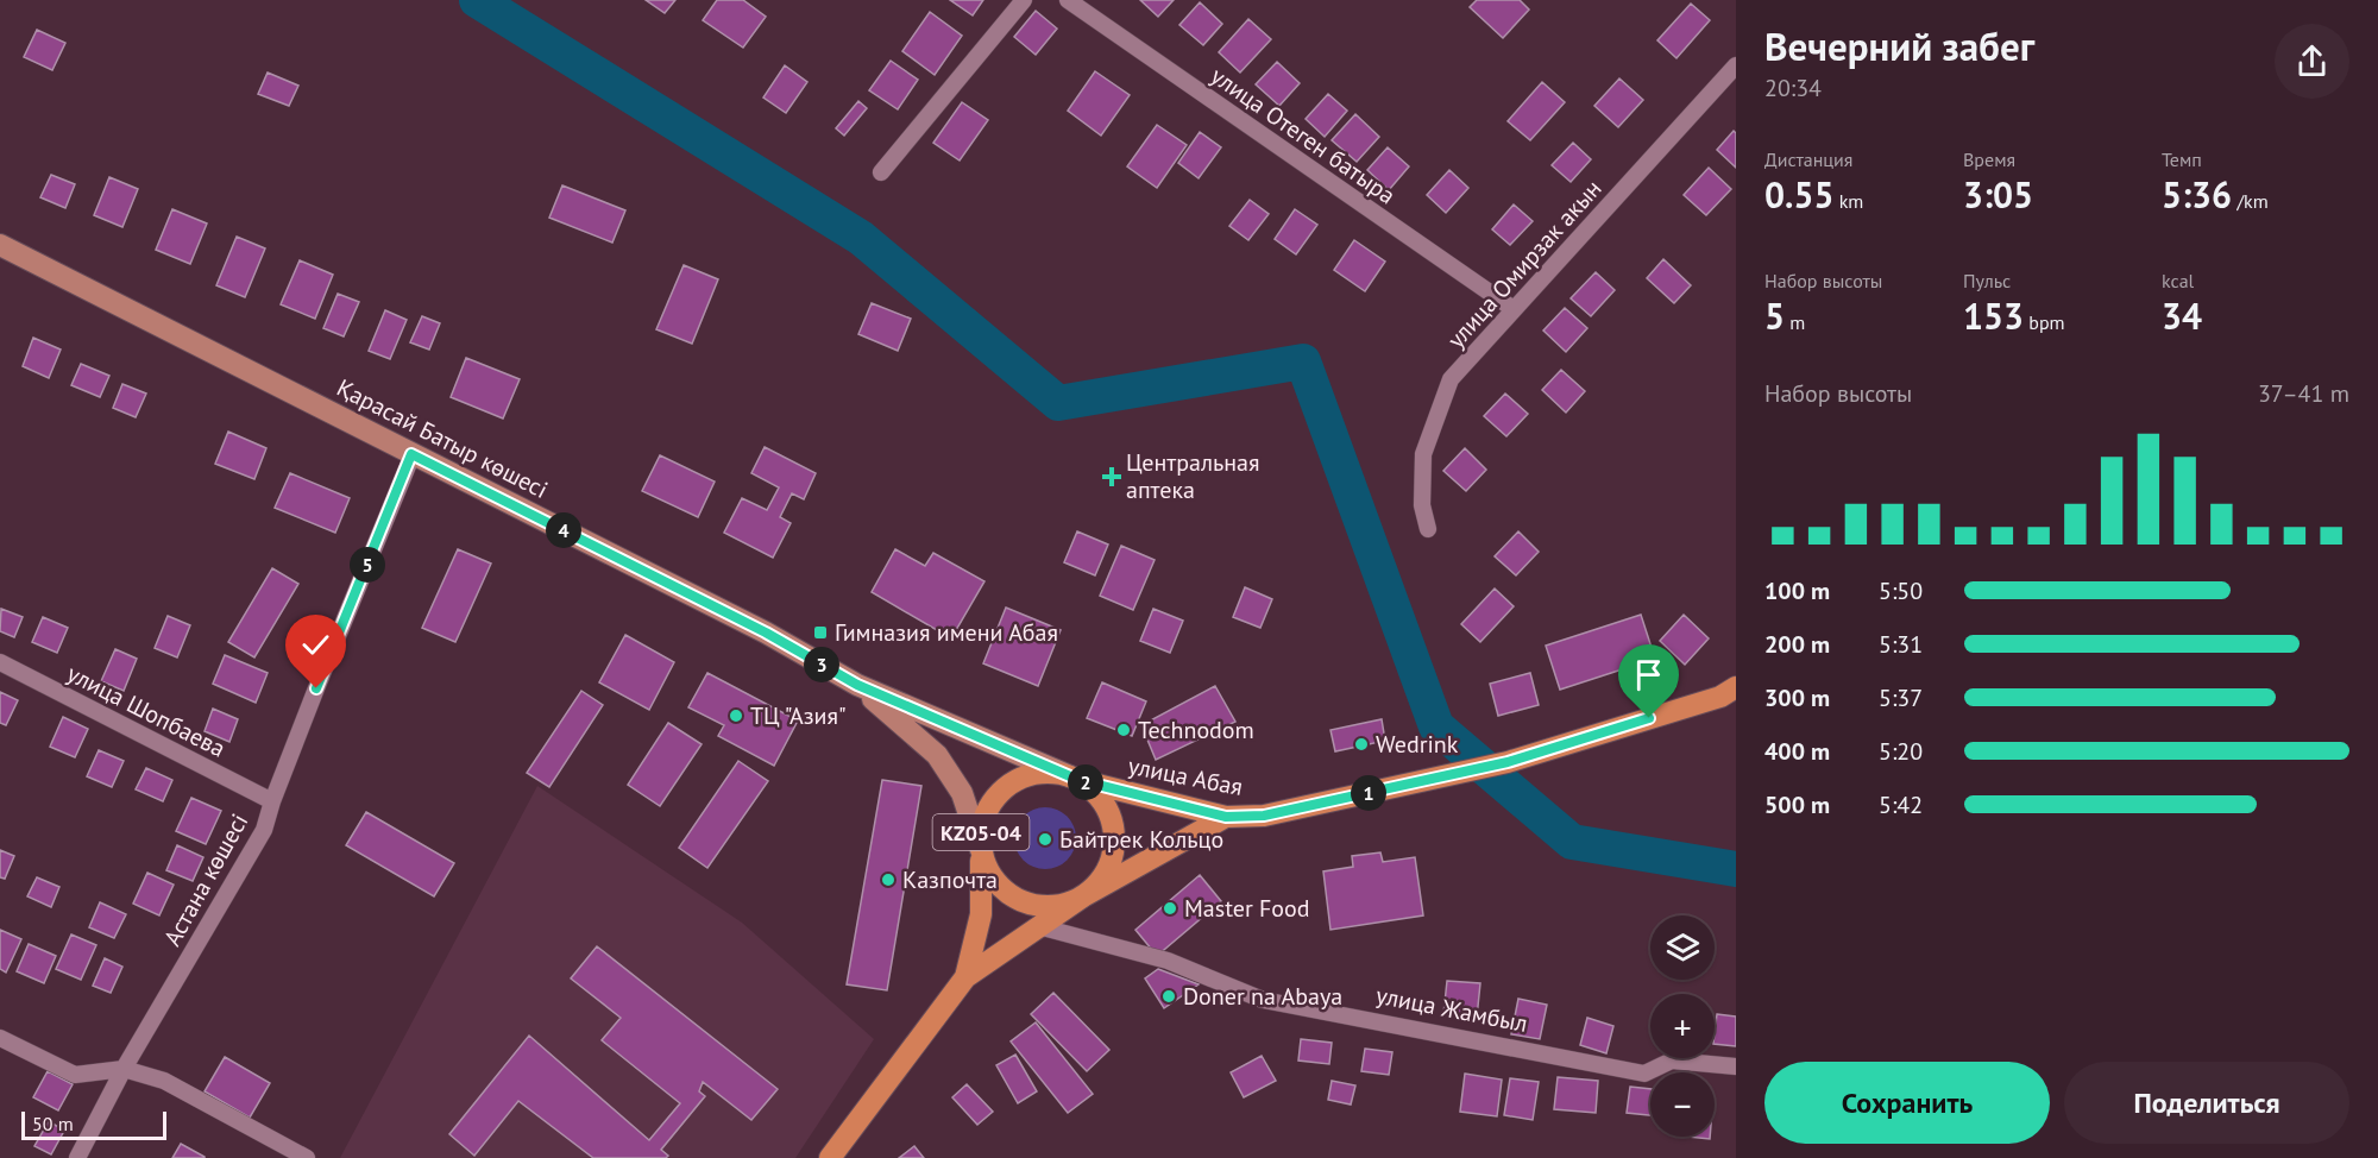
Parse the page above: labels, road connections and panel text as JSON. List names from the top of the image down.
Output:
{
  "streets": {
    "main road": ["Қарасай Батыр көшесі", "улица Абая", "KZ05-04"],
    "street": [
      "улица Отеген батыра",
      "улица Омирзак акын",
      "улица Шопбаева",
      "Астана көшесі",
      "улица Жамбыл"
    ]
  },
  "crossings": [
    ["улица Отеген батыра", "улица Омирзак акын"],
    ["Қарасай Батыр көшесі", "Астана көшесі"],
    ["улица Шопбаева", "Астана көшесі"],
    ["улица Абая", "KZ05-04"],
    ["KZ05-04", "улица Жамбыл"]
  ],
  "places": {
    "health": ["Центральная аптека"],
    "transit": ["Гимназия имени Абая"],
    "other": [
      "ТЦ \"Азия\"",
      "Technodom",
      "Wedrink",
      "Байтрек Кольцо",
      "Казпочта",
      "Master Food",
      "Doner na Abaya"
    ]
  },
  "scale_bar": "50 m",
  "page": {
    "heading": ["Вечерний забег", "20:34"],
    "stats": [
      ["Дистанция", "0.55 km"],
      ["Время", "3:05"],
      ["Темп", "5:36 /km"],
      ["Набор высоты", "5 m"],
      ["Пульс", "153 bpm"],
      ["kcal", "34"]
    ],
    "chart": ["Набор высоты", "37–41 m"],
    "pins": [
      "4",
      "5",
      "3",
      "2",
      "1"
    ],
    "list": [
      {
        "name": "100 m",
        "note": "5:50"
      },
      {
        "name": "200 m",
        "note": "5:31"
      },
      {
        "name": "300 m",
        "note": "5:37"
      },
      {
        "name": "400 m",
        "note": "5:20"
      },
      {
        "name": "500 m",
        "note": "5:42"
      }
    ],
    "map_buttons": ["+", "−"],
    "buttons": ["Сохранить", "Поделиться"],
    "scale": "50 m"
  }
}
